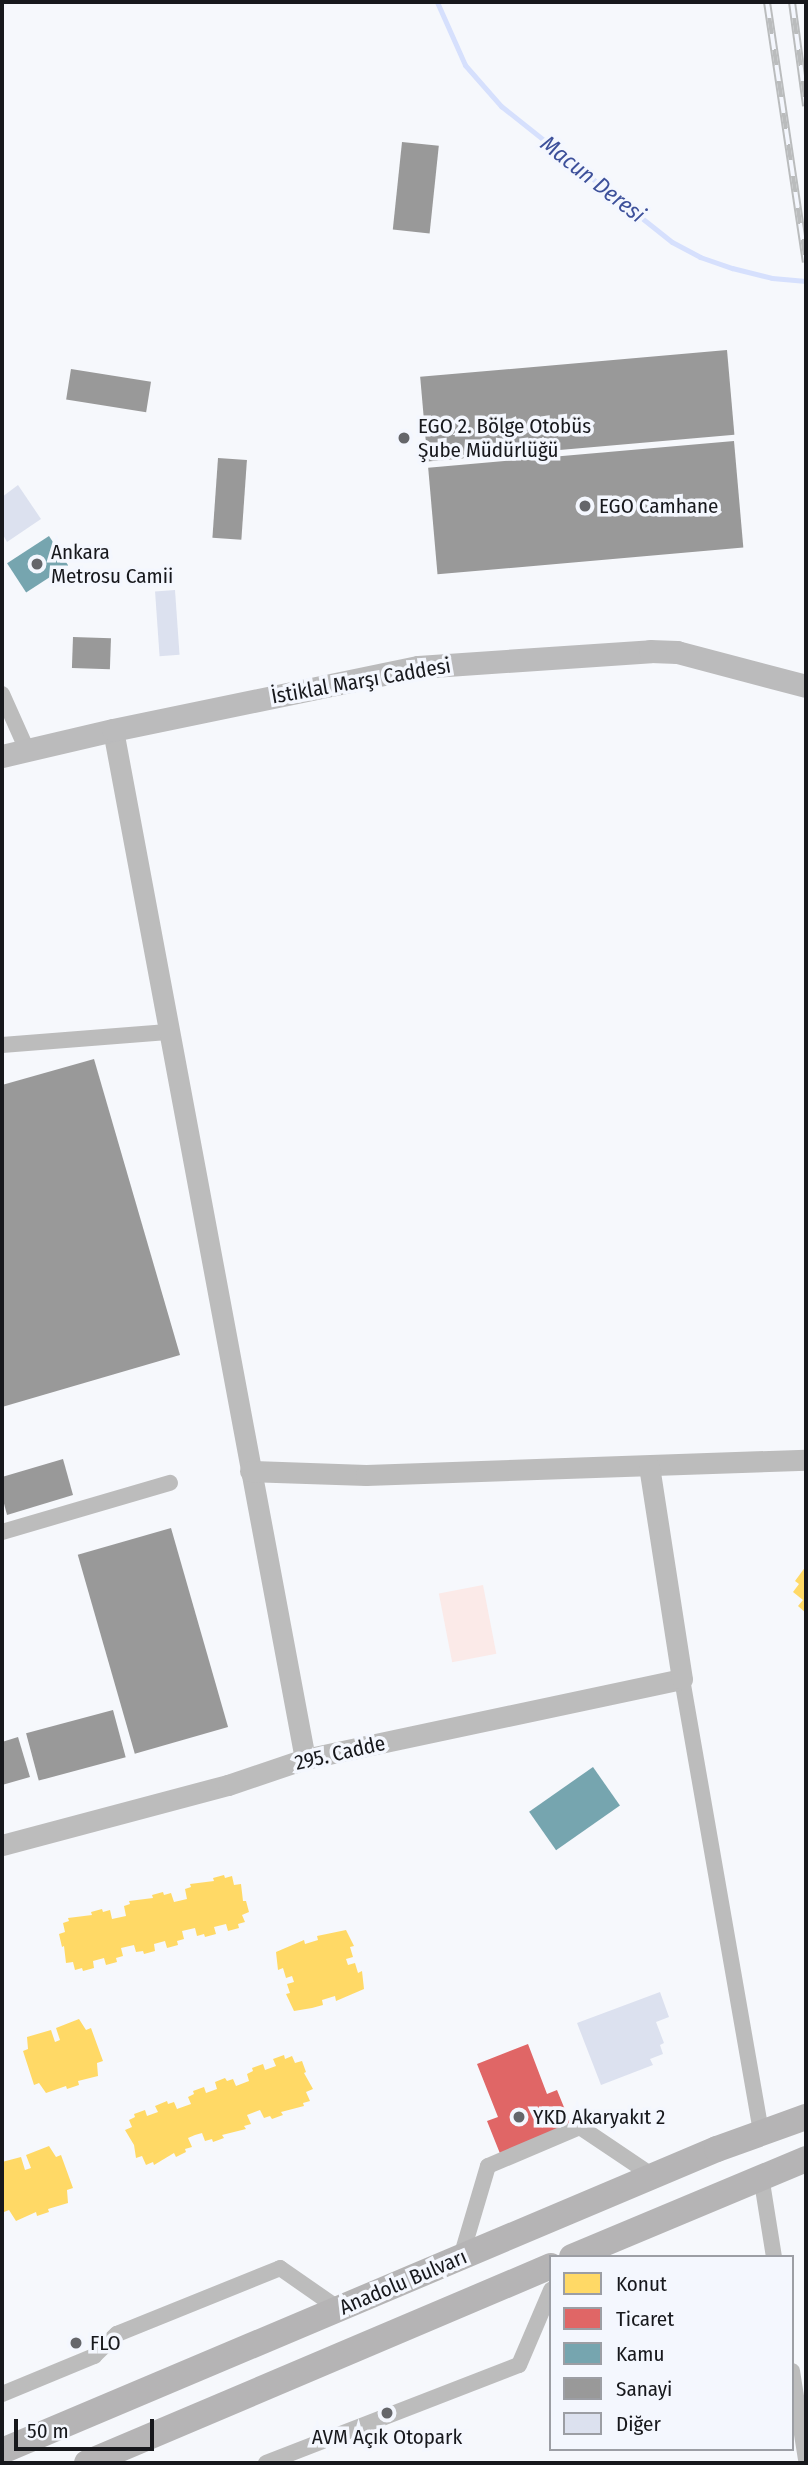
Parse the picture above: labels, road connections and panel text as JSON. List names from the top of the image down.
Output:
{
  "streets": {
    "main road": ["İstiklal Marşı Caddesi", "Anadolu Bulvarı"],
    "street": ["295. Cadde"]
  },
  "water": ["Macun Deresi"],
  "places": [
    "EGO 2. Bölge Otobüs Şube Müdürlüğü",
    "EGO Camhane",
    "Ankara Metrosu Camii",
    "YKD Akaryakıt 2",
    "FLO",
    "AVM Açık Otopark"
  ],
  "legend": [
    "Konut",
    "Ticaret",
    "Kamu",
    "Sanayi",
    "Diğer"
  ],
  "scale_bar": "50 m"
}
